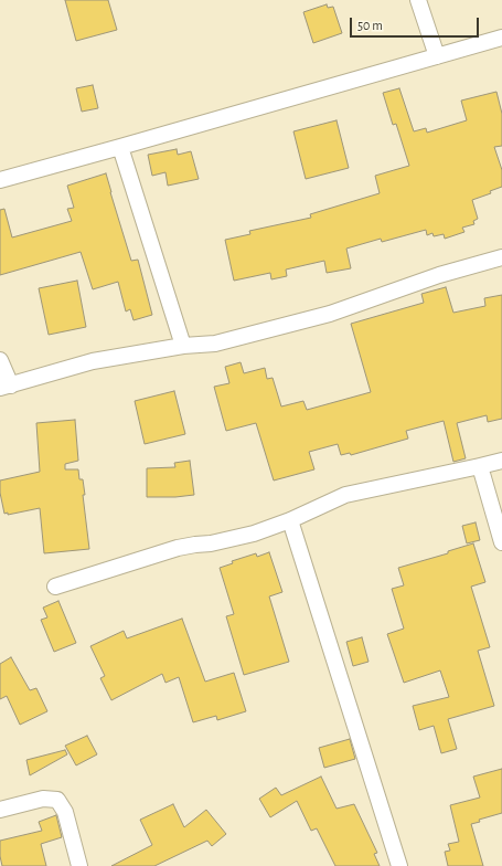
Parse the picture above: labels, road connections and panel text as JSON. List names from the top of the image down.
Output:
{
  "scale_bar": "50 m"
}
